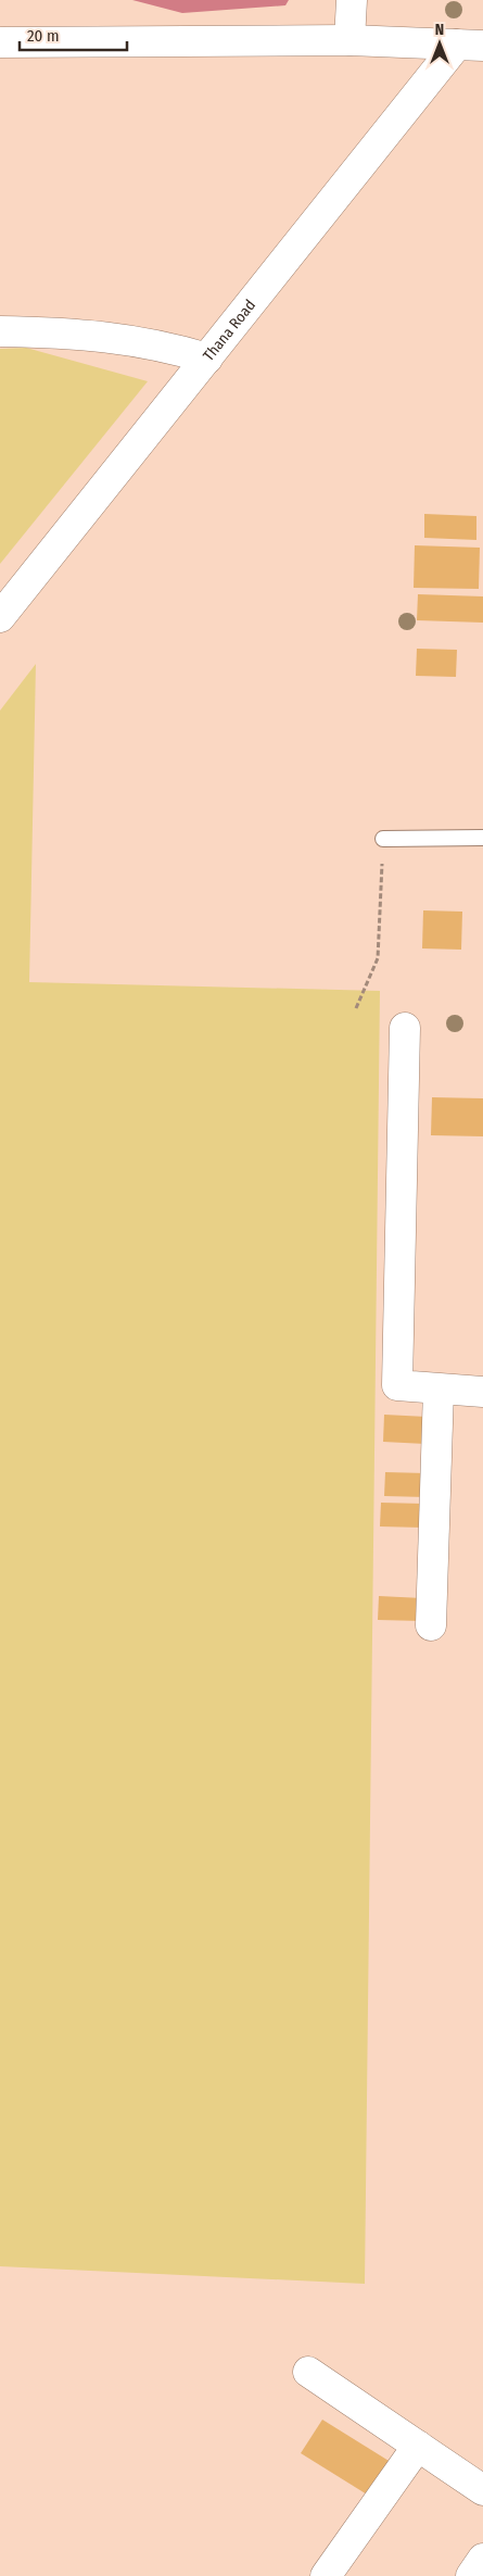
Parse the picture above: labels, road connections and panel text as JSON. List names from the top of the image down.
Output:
{
  "streets": {
    "street": ["Thana Road"]
  },
  "scale_bar": "20 m",
  "north": "top"
}
